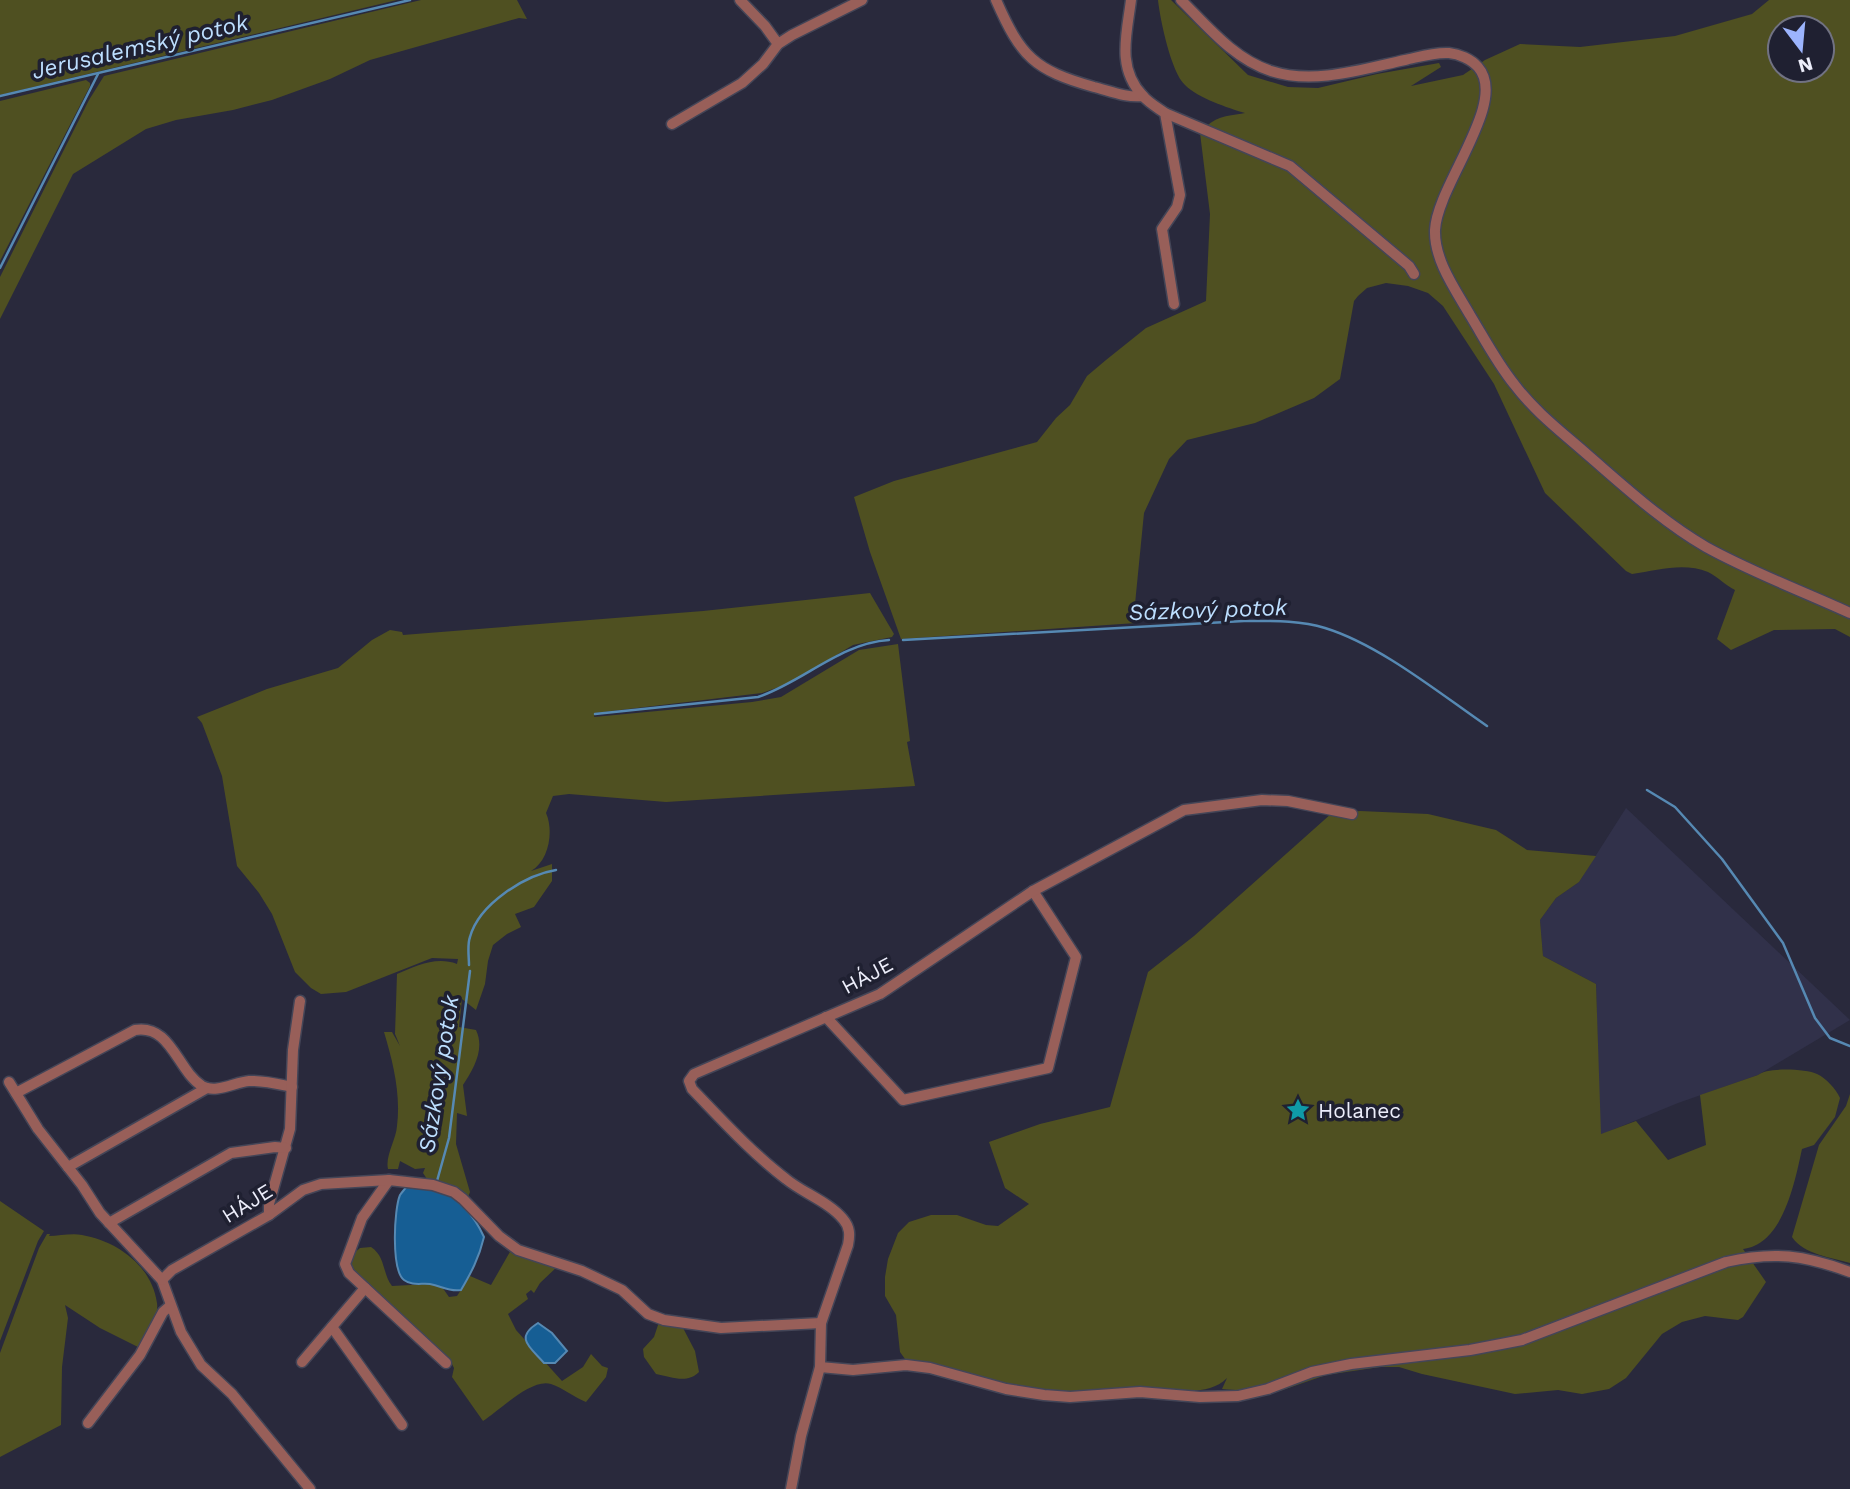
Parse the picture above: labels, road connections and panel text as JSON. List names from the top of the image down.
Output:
{
  "streets": {
    "street": ["HÁJE"]
  },
  "water": ["Jerusalemský potok", "Sázkový potok"],
  "places": {
    "place": ["Holanec"]
  },
  "north": "bottom"
}
